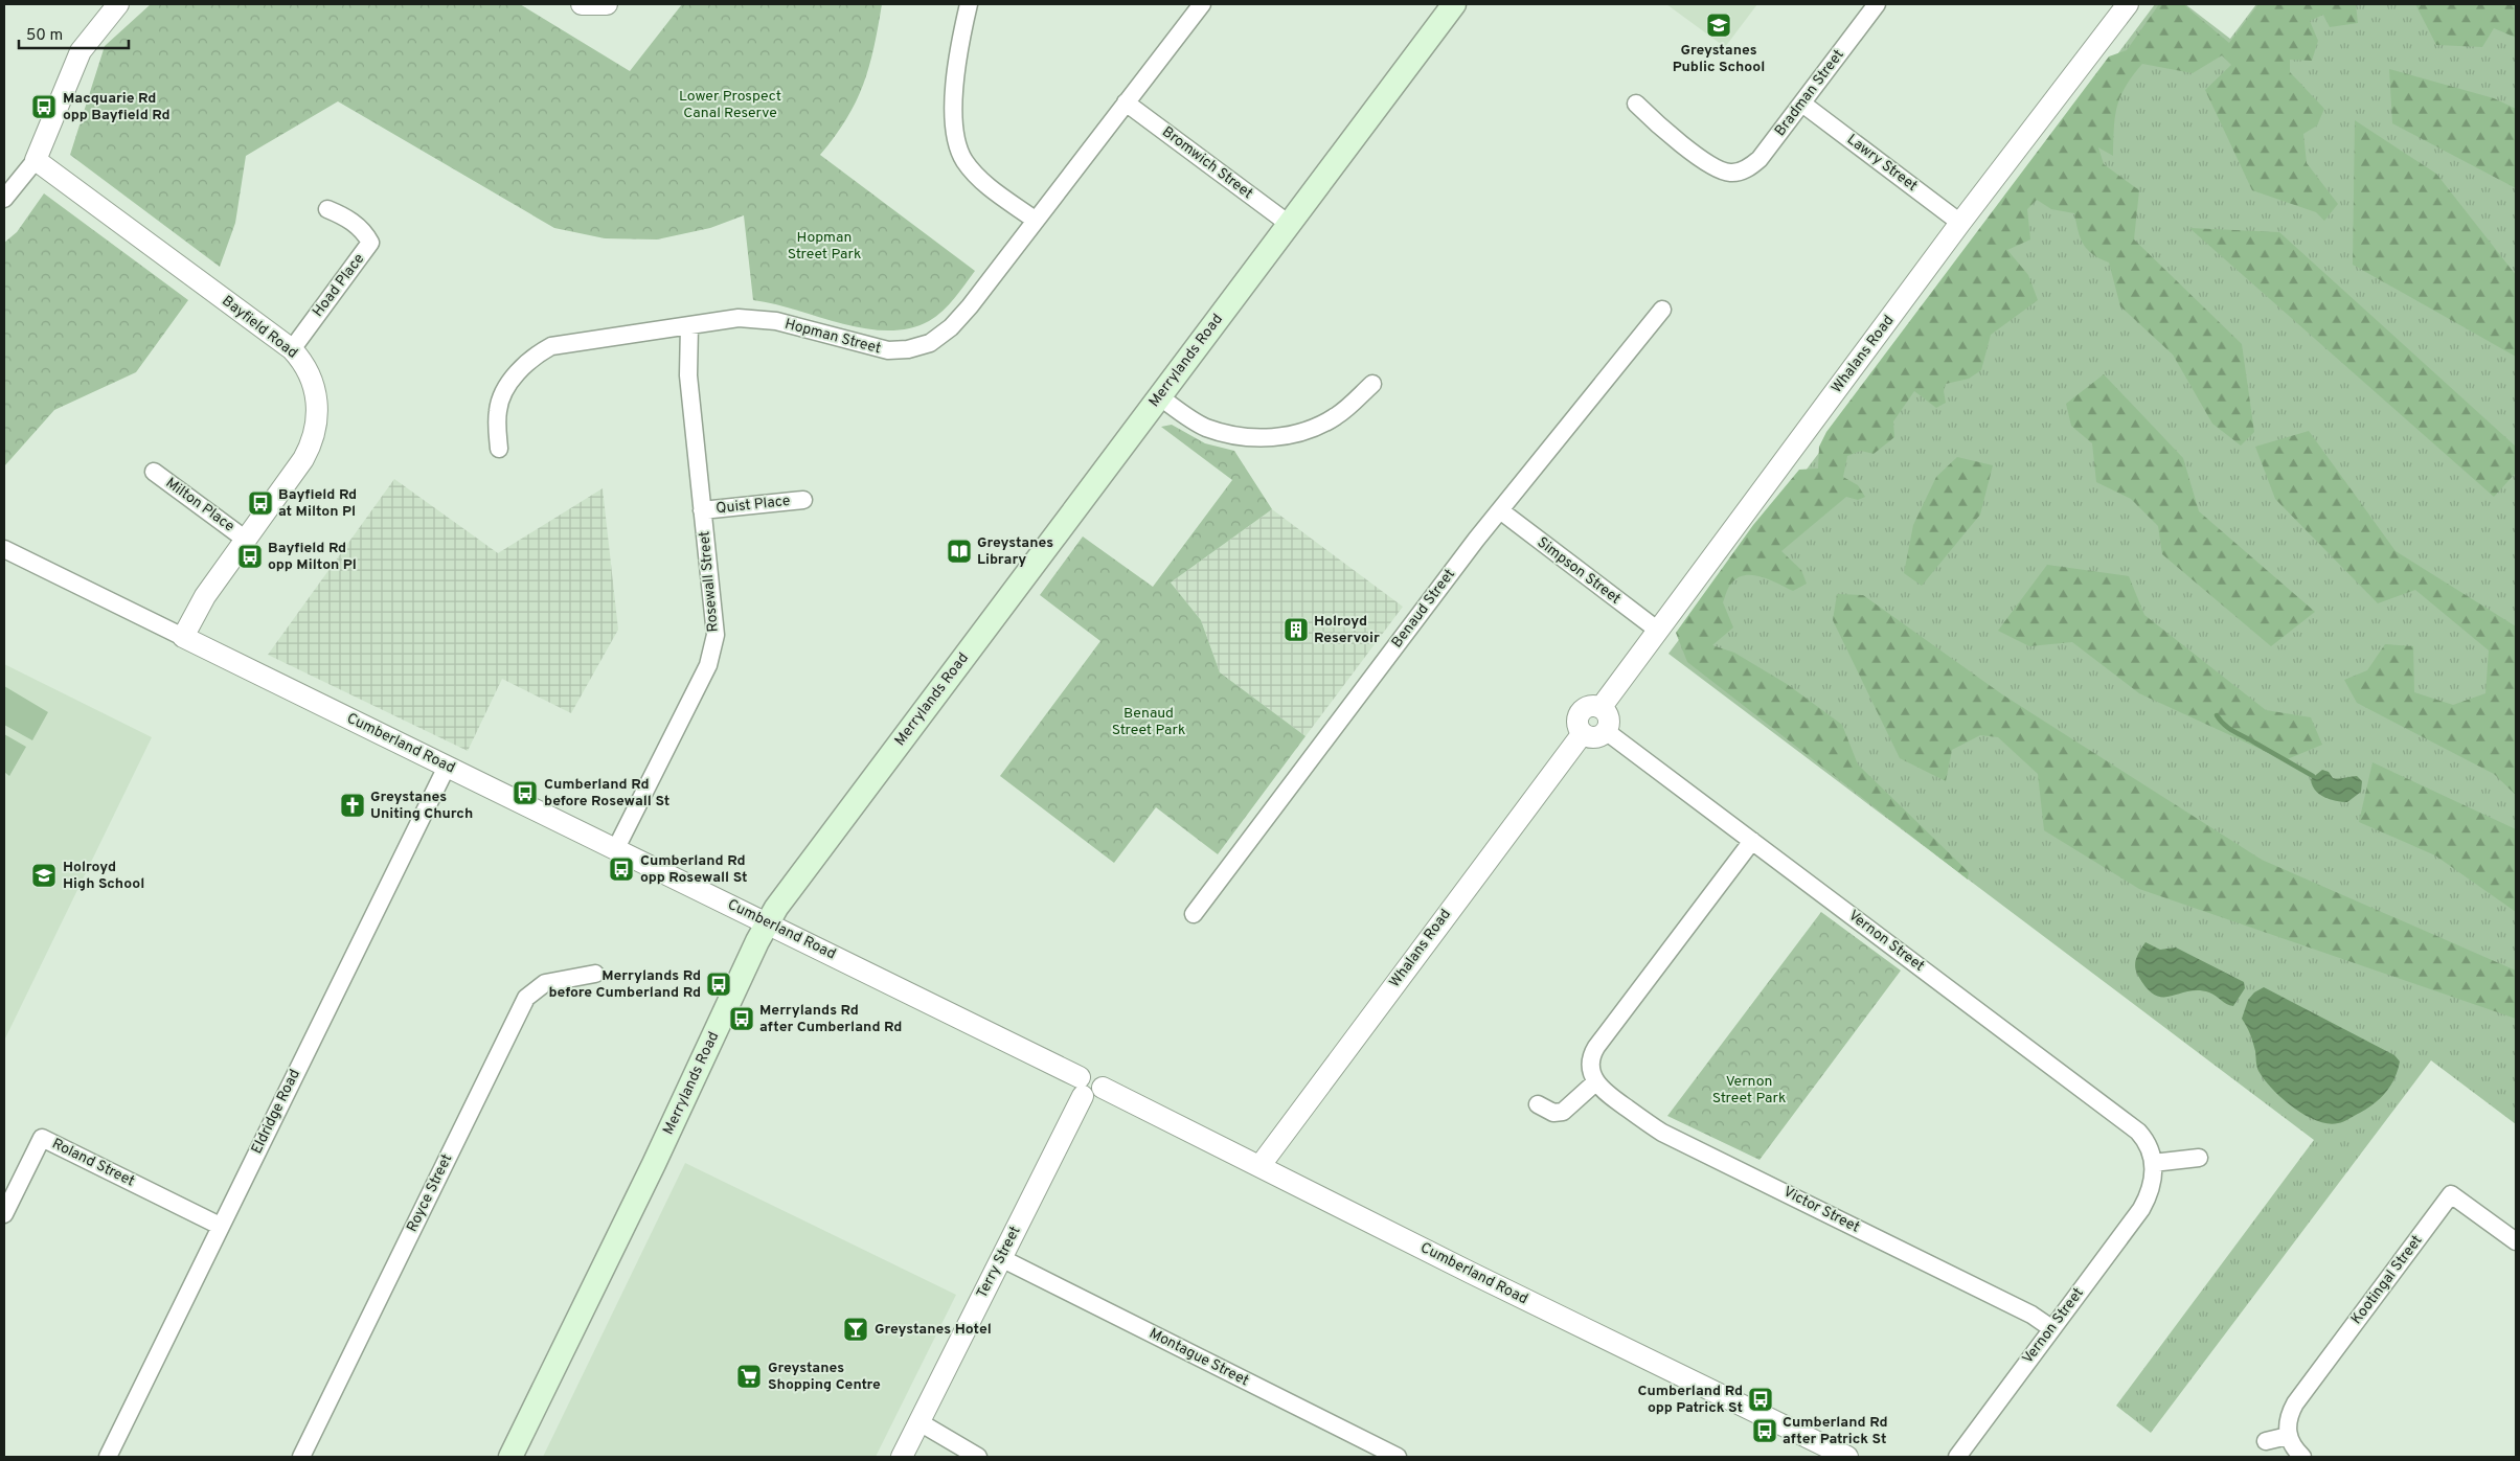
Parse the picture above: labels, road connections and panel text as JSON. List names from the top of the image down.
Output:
{
  "streets": {
    "main road": ["Merrylands Road"],
    "street": [
      "Bradman Street",
      "Bromwich Street",
      "Lawry Street",
      "Hoad Place",
      "Bayfield Road",
      "Hopman Street",
      "Whalans Road",
      "Milton Place",
      "Quist Place",
      "Simpson Street",
      "Rosewall Street",
      "Benaud Street",
      "Cumberland Road",
      "Vernon Street",
      "Eldridge Road",
      "Roland Street",
      "Royce Street",
      "Victor Street",
      "Terry Street",
      "Kootingal Street",
      "Montague Street"
    ]
  },
  "crossings": [
    ["Bradman Street", "Lawry Street"],
    ["Bromwich Street", "Hopman Street"],
    ["Bromwich Street", "Merrylands Road"],
    ["Lawry Street", "Whalans Road"],
    ["Hoad Place", "Bayfield Road"],
    ["Bayfield Road", "Milton Place"],
    ["Bayfield Road", "Cumberland Road"],
    ["Hopman Street", "Rosewall Street"],
    ["Whalans Road", "Simpson Street"],
    ["Whalans Road", "Cumberland Road"],
    ["Whalans Road", "Vernon Street"],
    ["Merrylands Road", "Cumberland Road"],
    ["Quist Place", "Rosewall Street"],
    ["Simpson Street", "Benaud Street"],
    ["Rosewall Street", "Cumberland Road"],
    ["Cumberland Road", "Eldridge Road"],
    ["Cumberland Road", "Terry Street"],
    ["Vernon Street", "Victor Street"],
    ["Eldridge Road", "Roland Street"],
    ["Terry Street", "Montague Street"]
  ],
  "parks": [
    "Lower Prospect Canal Reserve",
    "Hopman Street Park",
    "Benaud Street Park",
    "Vernon Street Park"
  ],
  "places": {
    "school or university": ["Greystanes Public School", "Holroyd High School"],
    "bus stop": [
      "Macquarie Rd opp Bayfield Rd",
      "Bayfield Rd at Milton Pl",
      "Bayfield Rd opp Milton Pl",
      "Cumberland Rd before Rosewall St",
      "Cumberland Rd opp Rosewall St",
      "Merrylands Rd before Cumberland Rd",
      "Merrylands Rd after Cumberland Rd",
      "Cumberland Rd opp Patrick St",
      "Cumberland Rd after Patrick St"
    ],
    "library": ["Greystanes Library"],
    "building": ["Holroyd Reservoir"],
    "church": ["Greystanes Uniting Church"],
    "bar": ["Greystanes Hotel"],
    "supermarket": ["Greystanes Shopping Centre"]
  },
  "scale_bar": "50 m"
}
